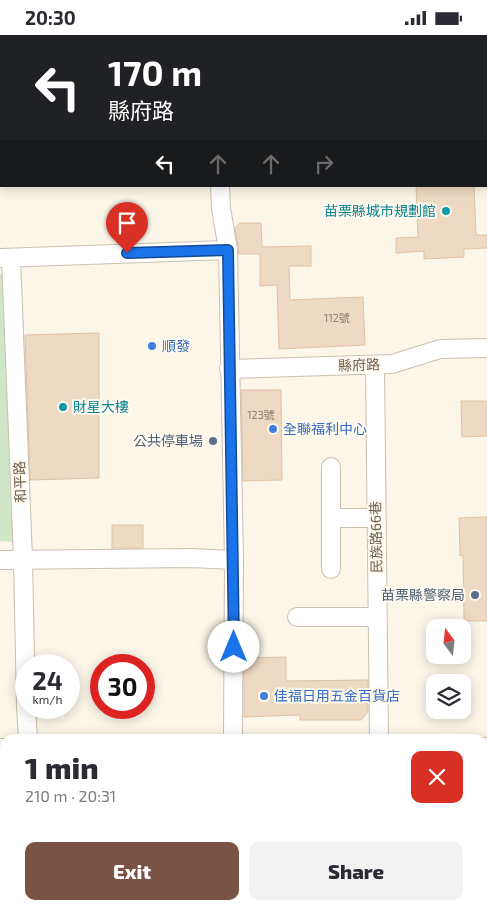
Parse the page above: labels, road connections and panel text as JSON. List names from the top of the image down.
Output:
{
  "streets": {
    "street": ["縣府路", "和平路", "民族路66巷"]
  },
  "crossings": [
    ["縣府路", "民族路66巷"]
  ],
  "places": [
    "苗栗縣城市規劃館",
    "順發",
    "財星大樓",
    "全聯福利中心",
    "公共停車場",
    "苗栗縣警察局",
    "佳福日用五金百貨店"
  ],
  "house_numbers": ["112號", "123號"],
  "north": "top",
  "page": {
    "status": "20:30",
    "turn": ["170 m", "縣府路"],
    "speed": "24 km/h",
    "limit": "30",
    "heading": ["1 min", "210 m · 20:31"],
    "buttons": ["Exit", "Share"]
  }
}
